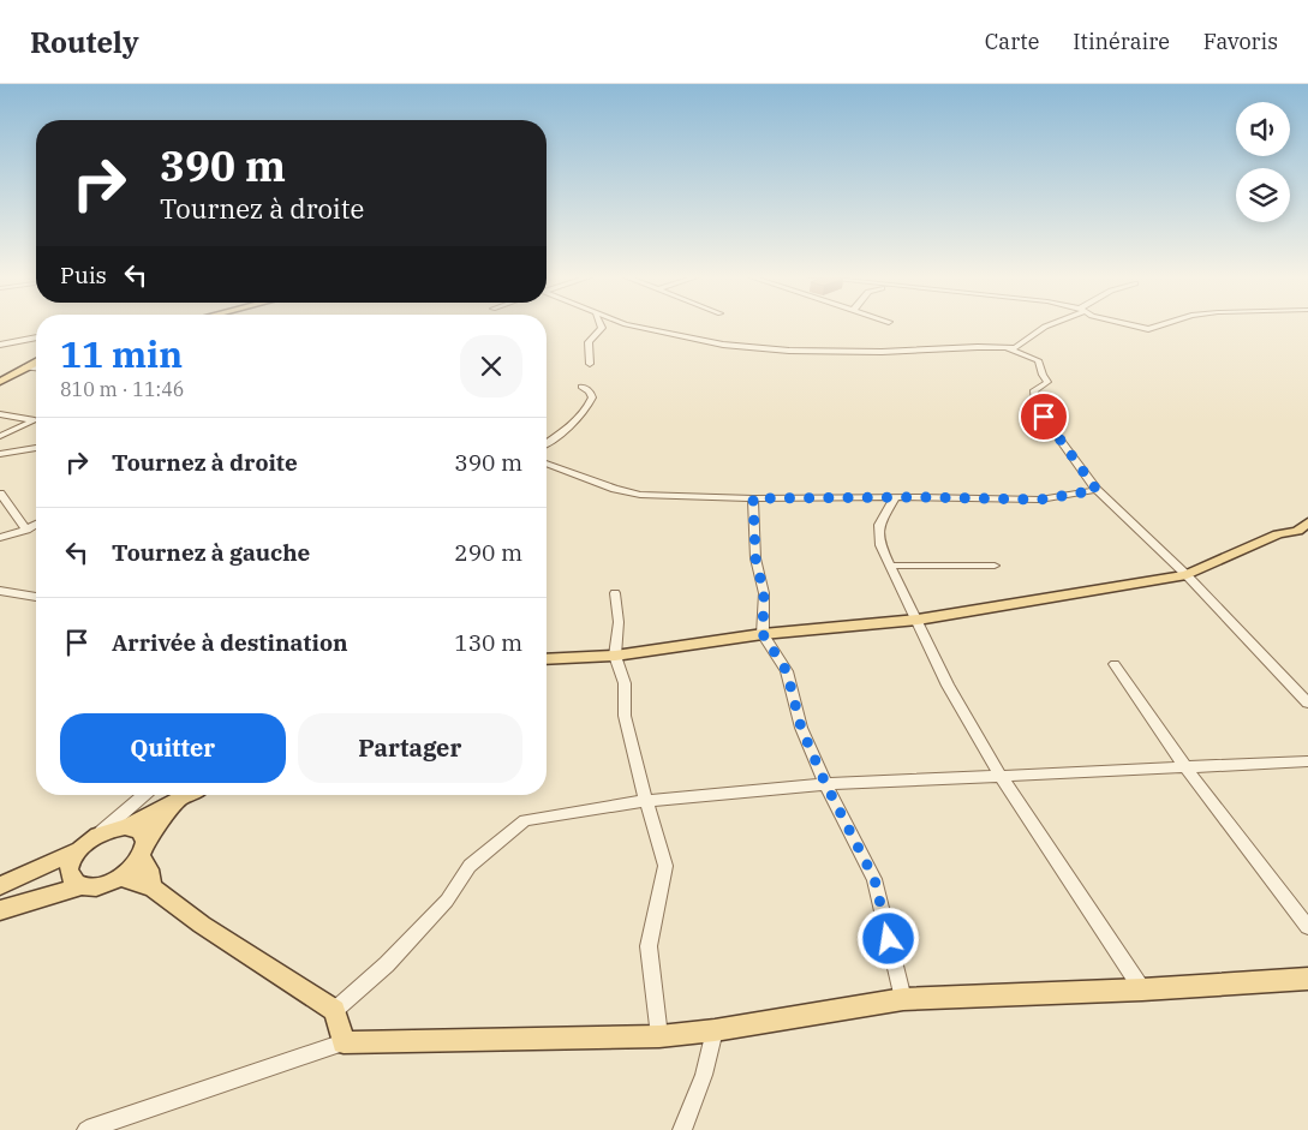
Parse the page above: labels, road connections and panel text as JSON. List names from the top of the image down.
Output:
{
  "page": {
    "header": "Routely",
    "nav": ["Carte", "Itinéraire", "Favoris"],
    "turn": ["390 m", "Tournez à droite"],
    "then": "Puis",
    "heading": ["11 min", "810 m · 11:46"],
    "list": [
      {
        "name": "Tournez à droite",
        "value": "390 m"
      },
      {
        "name": "Tournez à gauche",
        "value": "290 m"
      },
      {
        "name": "Arrivée à destination",
        "value": "130 m"
      }
    ],
    "buttons": ["Quitter", "Partager"]
  }
}
